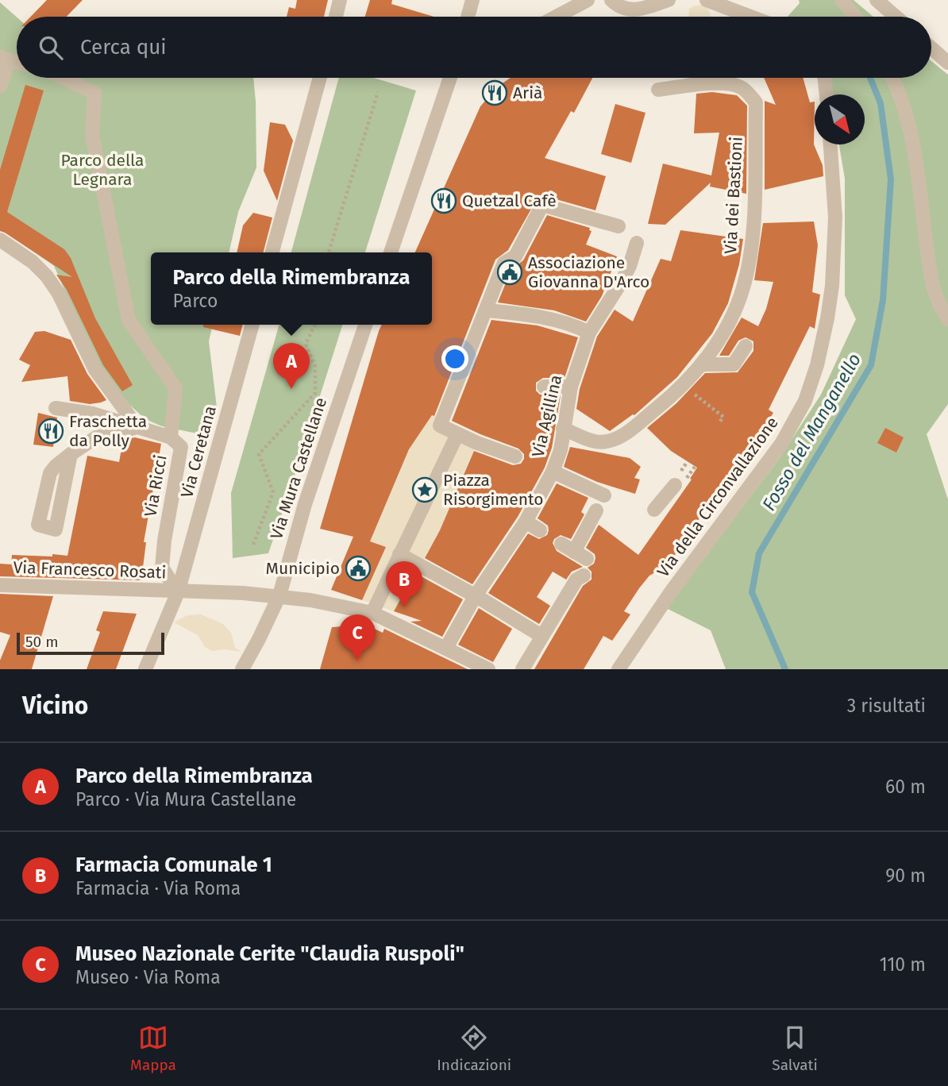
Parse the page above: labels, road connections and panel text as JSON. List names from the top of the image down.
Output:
{
  "streets": {
    "street": [
      "Via dei Bastioni",
      "Via Agillina",
      "Via Ceretana",
      "Via Mura Castellane",
      "Via Ricci",
      "Via della Circonvallazione",
      "Via Francesco Rosati"
    ]
  },
  "crossings": [
    ["Via dei Bastioni", "Via Agillina"],
    ["Via Ceretana", "Via Ricci"],
    ["Via Ceretana", "Via Francesco Rosati"],
    ["Via Ricci", "Via Francesco Rosati"]
  ],
  "water": ["Fosso del Manganello"],
  "parks": ["Parco della Legnara"],
  "places": {
    "restaurant": ["Arià", "Quetzal Cafè", "Fraschetta da Polly"],
    "public building": ["Associazione Giovanna D'Arco", "Municipio"],
    "place": ["Piazza Risorgimento"]
  },
  "scale_bar": "50 m",
  "north": "bottom right",
  "page": {
    "search": "Cerca qui",
    "popup": ["Parco della Rimembranza", "Parco"],
    "pins": ["A", "B", "C"],
    "scale": "50 m",
    "heading": ["Vicino", "3 risultati"],
    "list": [
      {
        "mark": "A",
        "name": "Parco della Rimembranza",
        "note": "Parco · Via Mura Castellane",
        "value": "60 m"
      },
      {
        "mark": "B",
        "name": "Farmacia Comunale 1",
        "note": "Farmacia · Via Roma",
        "value": "90 m"
      },
      {
        "mark": "C",
        "name": "Museo Nazionale Cerite \"Claudia Ruspoli\"",
        "note": "Museo · Via Roma",
        "value": "110 m"
      }
    ],
    "nav": ["Mappa", "Indicazioni", "Salvati"]
  }
}
